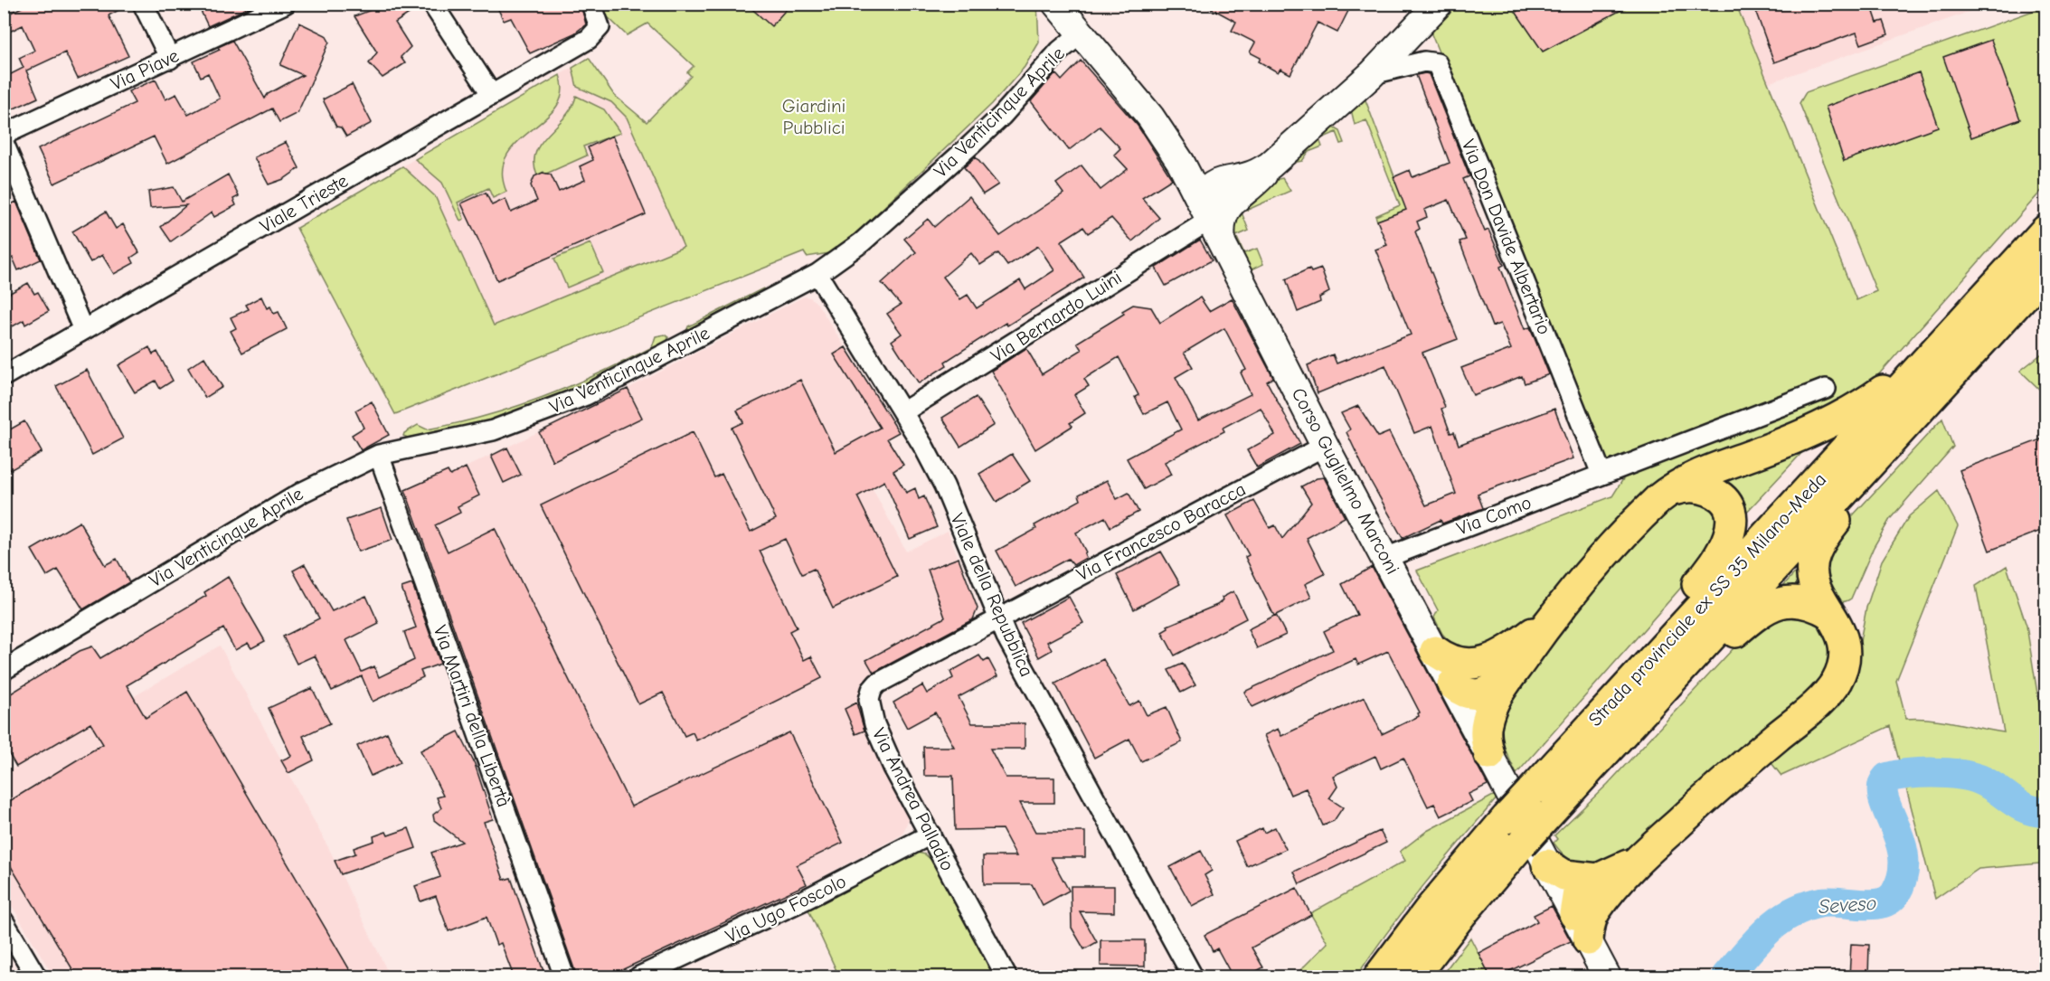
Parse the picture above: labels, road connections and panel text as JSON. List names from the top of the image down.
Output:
{
  "streets": {
    "highway": ["Strada provinciale ex SS 35 Milano-Meda"],
    "street": [
      "Via Piave",
      "Via Venticinque Aprile",
      "Viale Trieste",
      "Via Don Davide Albertario",
      "Via Bernardo Luini",
      "Corso Guglielmo Marconi",
      "Via Como",
      "Via Francesco Baracca",
      "Viale della Repubblica",
      "Via Martiri della Libertà",
      "Via Andrea Palladio",
      "Via Ugo Foscolo"
    ]
  },
  "crossings": [
    ["Via Venticinque Aprile", "Corso Guglielmo Marconi"],
    ["Via Venticinque Aprile", "Viale della Repubblica"],
    ["Via Venticinque Aprile", "Via Martiri della Libertà"],
    ["Via Don Davide Albertario", "Via Como"],
    ["Via Bernardo Luini", "Corso Guglielmo Marconi"],
    ["Via Bernardo Luini", "Viale della Repubblica"],
    ["Corso Guglielmo Marconi", "Via Como"],
    ["Corso Guglielmo Marconi", "Via Francesco Baracca"],
    ["Via Francesco Baracca", "Viale della Repubblica"],
    ["Via Francesco Baracca", "Via Andrea Palladio"],
    ["Viale della Repubblica", "Via Andrea Palladio"],
    ["Via Andrea Palladio", "Via Ugo Foscolo"]
  ],
  "water": ["Seveso"],
  "parks": ["Giardini Pubblici"]
}
